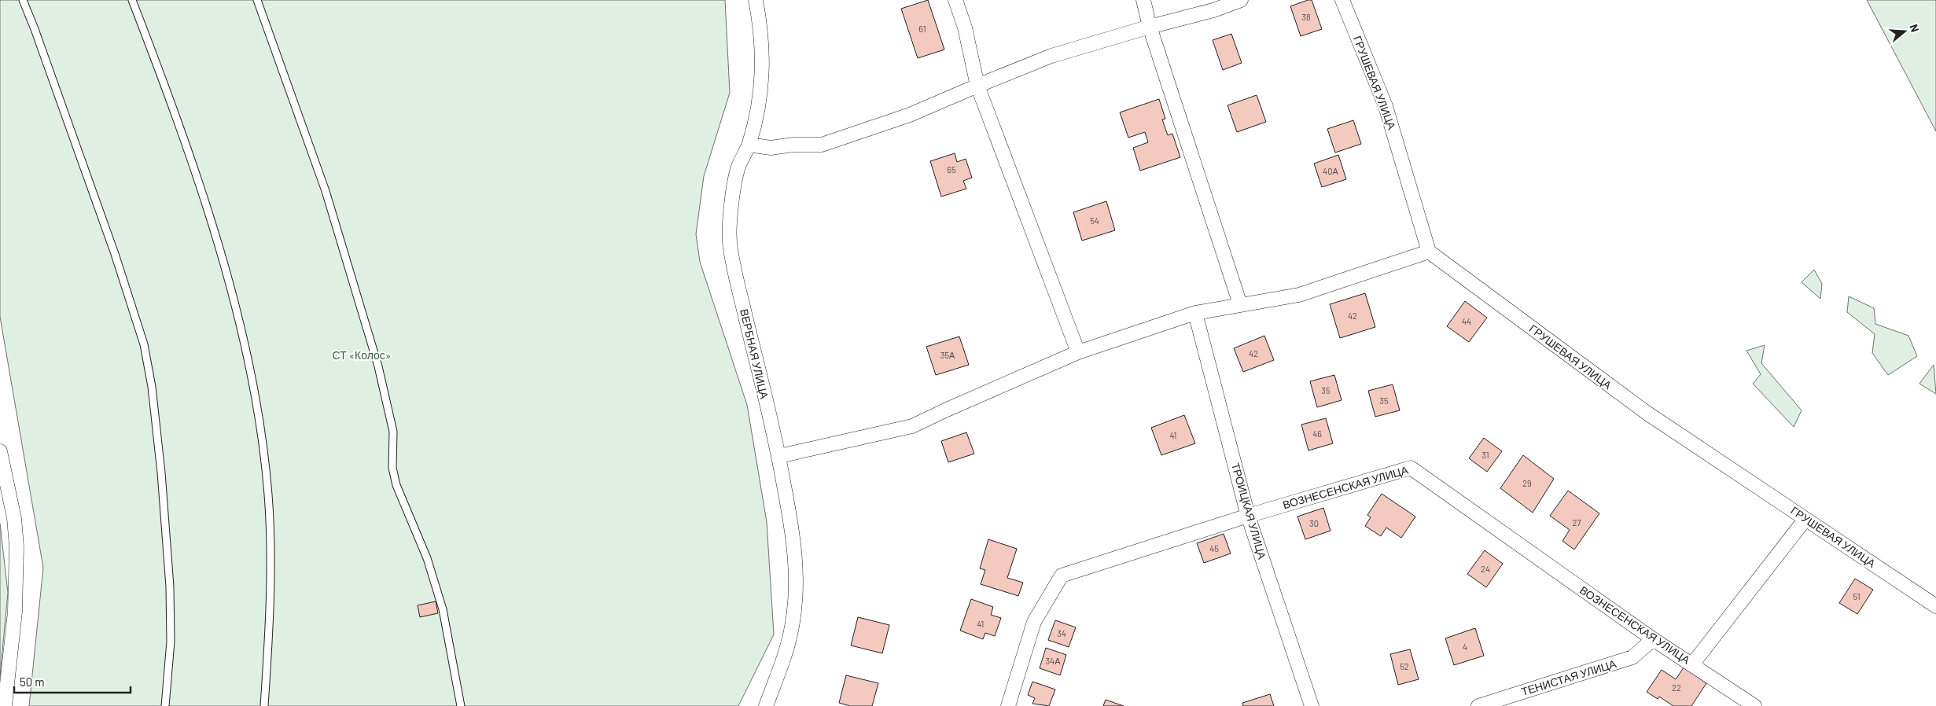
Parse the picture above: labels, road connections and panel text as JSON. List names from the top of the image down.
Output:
{
  "streets": {
    "street": [
      "ГРУШЕВАЯ УЛИЦА",
      "ВЕРБНАЯ УЛИЦА",
      "ВОЗНЕСЕНСКАЯ УЛИЦА",
      "ТРОИЦКАЯ УЛИЦА",
      "ТЕНИСТАЯ УЛИЦА"
    ]
  },
  "crossings": [
    ["ВОЗНЕСЕНСКАЯ УЛИЦА", "ТРОИЦКАЯ УЛИЦА"],
    ["ВОЗНЕСЕНСКАЯ УЛИЦА", "ТЕНИСТАЯ УЛИЦА"]
  ],
  "parks": ["СТ «Колос»"],
  "house_numbers": [
    "38",
    "61",
    "65",
    "40А",
    "54",
    "42",
    "44",
    "42",
    "35А",
    "35",
    "35",
    "46",
    "41",
    "31",
    "29",
    "27",
    "30",
    "45",
    "24",
    "51",
    "41",
    "34",
    "4",
    "34А",
    "52",
    "22"
  ],
  "scale_bar": "50 m",
  "north": "right"
}
